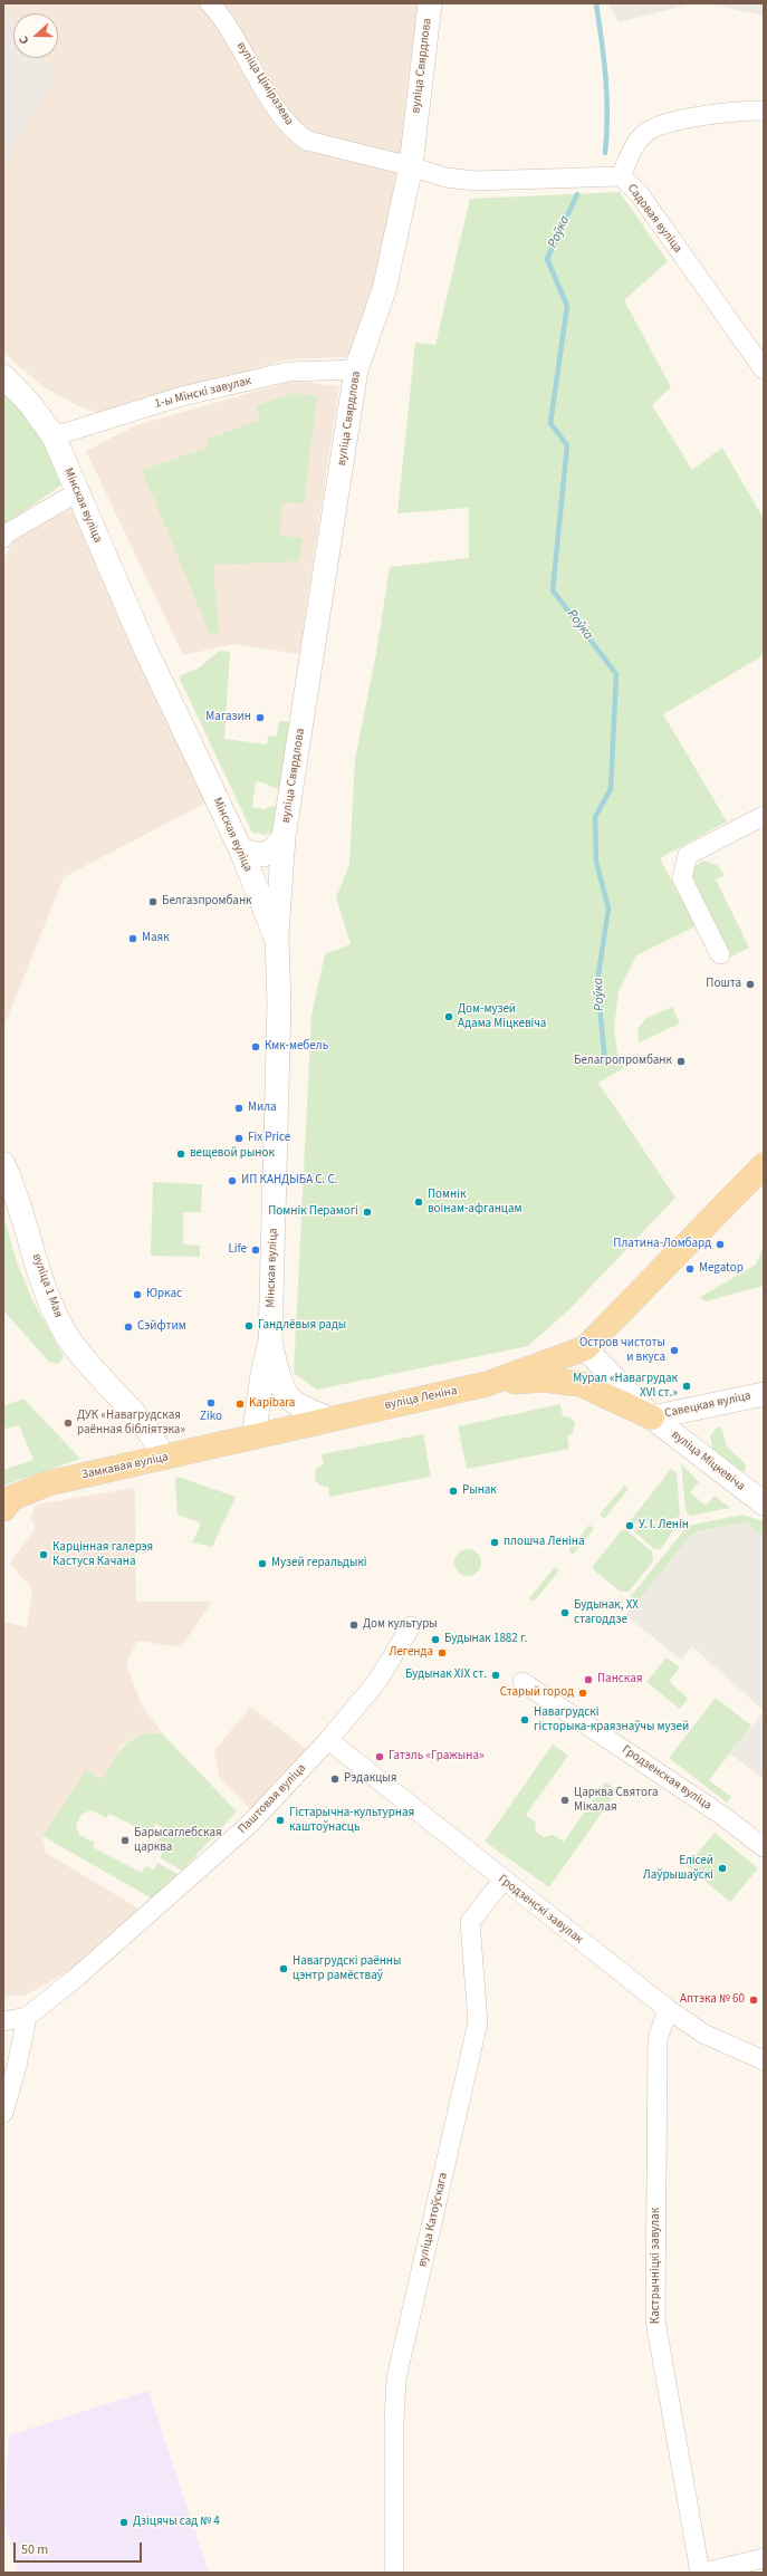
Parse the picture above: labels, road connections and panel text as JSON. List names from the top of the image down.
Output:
{
  "streets": {
    "main road": ["вуліца Леніна", "Замкавая вуліца"],
    "street": [
      "вуліца Свярдлова",
      "вуліца Ціміразева",
      "Садовая вуліца",
      "1-ы Мінскі завулак",
      "Мінская вуліца",
      "вуліца 1 Мая",
      "Савецкая вуліца",
      "вуліца Міцкевіча",
      "Гродзенская вуліца",
      "Паштовая вуліца",
      "Гродзенскі завулак",
      "вуліца Катоўскага",
      "Кастрычніцкі завулак"
    ]
  },
  "crossings": [
    ["вуліца Свярдлова", "вуліца Ціміразева"],
    ["вуліца Свярдлова", "Садовая вуліца"],
    ["вуліца Свярдлова", "1-ы Мінскі завулак"],
    ["вуліца Свярдлова", "Мінская вуліца"],
    ["вуліца Ціміразева", "Садовая вуліца"],
    ["1-ы Мінскі завулак", "Мінская вуліца"],
    ["Мінская вуліца", "вуліца Леніна"],
    ["Мінская вуліца", "Замкавая вуліца"],
    ["вуліца 1 Мая", "Замкавая вуліца"],
    ["вуліца Леніна", "Замкавая вуліца"],
    ["Савецкая вуліца", "вуліца Міцкевіча"],
    ["Паштовая вуліца", "Гродзенскі завулак"],
    ["Гродзенскі завулак", "вуліца Катоўскага"],
    ["Гродзенскі завулак", "Кастрычніцкі завулак"]
  ],
  "water": ["Роўка"],
  "places": [
    "Магазин",
    "Белгазпромбанк",
    "Маяк",
    "Пошта",
    "Дом-музей Адама Міцкевіча",
    "Кмк-мебель",
    "Белагропромбанк",
    "Мила",
    "Fix Price",
    "вещевой рынок",
    "ИП КАНДЫБА С. С.",
    "Помнік воінам-афганцам",
    "Помнік Перамогі",
    "Платина-Ломбард",
    "Life",
    "Megatop",
    "Юркас",
    "Гандлёвыя рады",
    "Сэйфтим",
    "Остров чистоты и вкуса",
    "Мурал «Навагрудак XVI ст.»",
    "Ziko",
    "Kapibara",
    "ДУК «Навагрудская раённая бібліятэка»",
    "Рынак",
    "У. І. Ленін",
    "плошча Леніна",
    "Карцінная галерэя Кастуся Качана",
    "Музей геральдыкі",
    "Будынак, XX стагоддзе",
    "Дом культуры",
    "Будынак 1882 г.",
    "Легенда",
    "Будынак XIX ст.",
    "Панская",
    "Старый город",
    "Навагрудскі гісторыка-краязнаўчы музей",
    "Гатэль «Гражына»",
    "Рэдакцыя",
    "Царква Святога Мікалая",
    "Гістарычна-культурная каштоўнасць",
    "Барысаглебская царква",
    "Елісей Лаўрышаўскі",
    "Навагрудскі раённы цэнтр рамёстваў",
    "Аптэка № 60",
    "Дзіцячы сад № 4"
  ],
  "scale_bar": "50 m",
  "north": "left"
}
